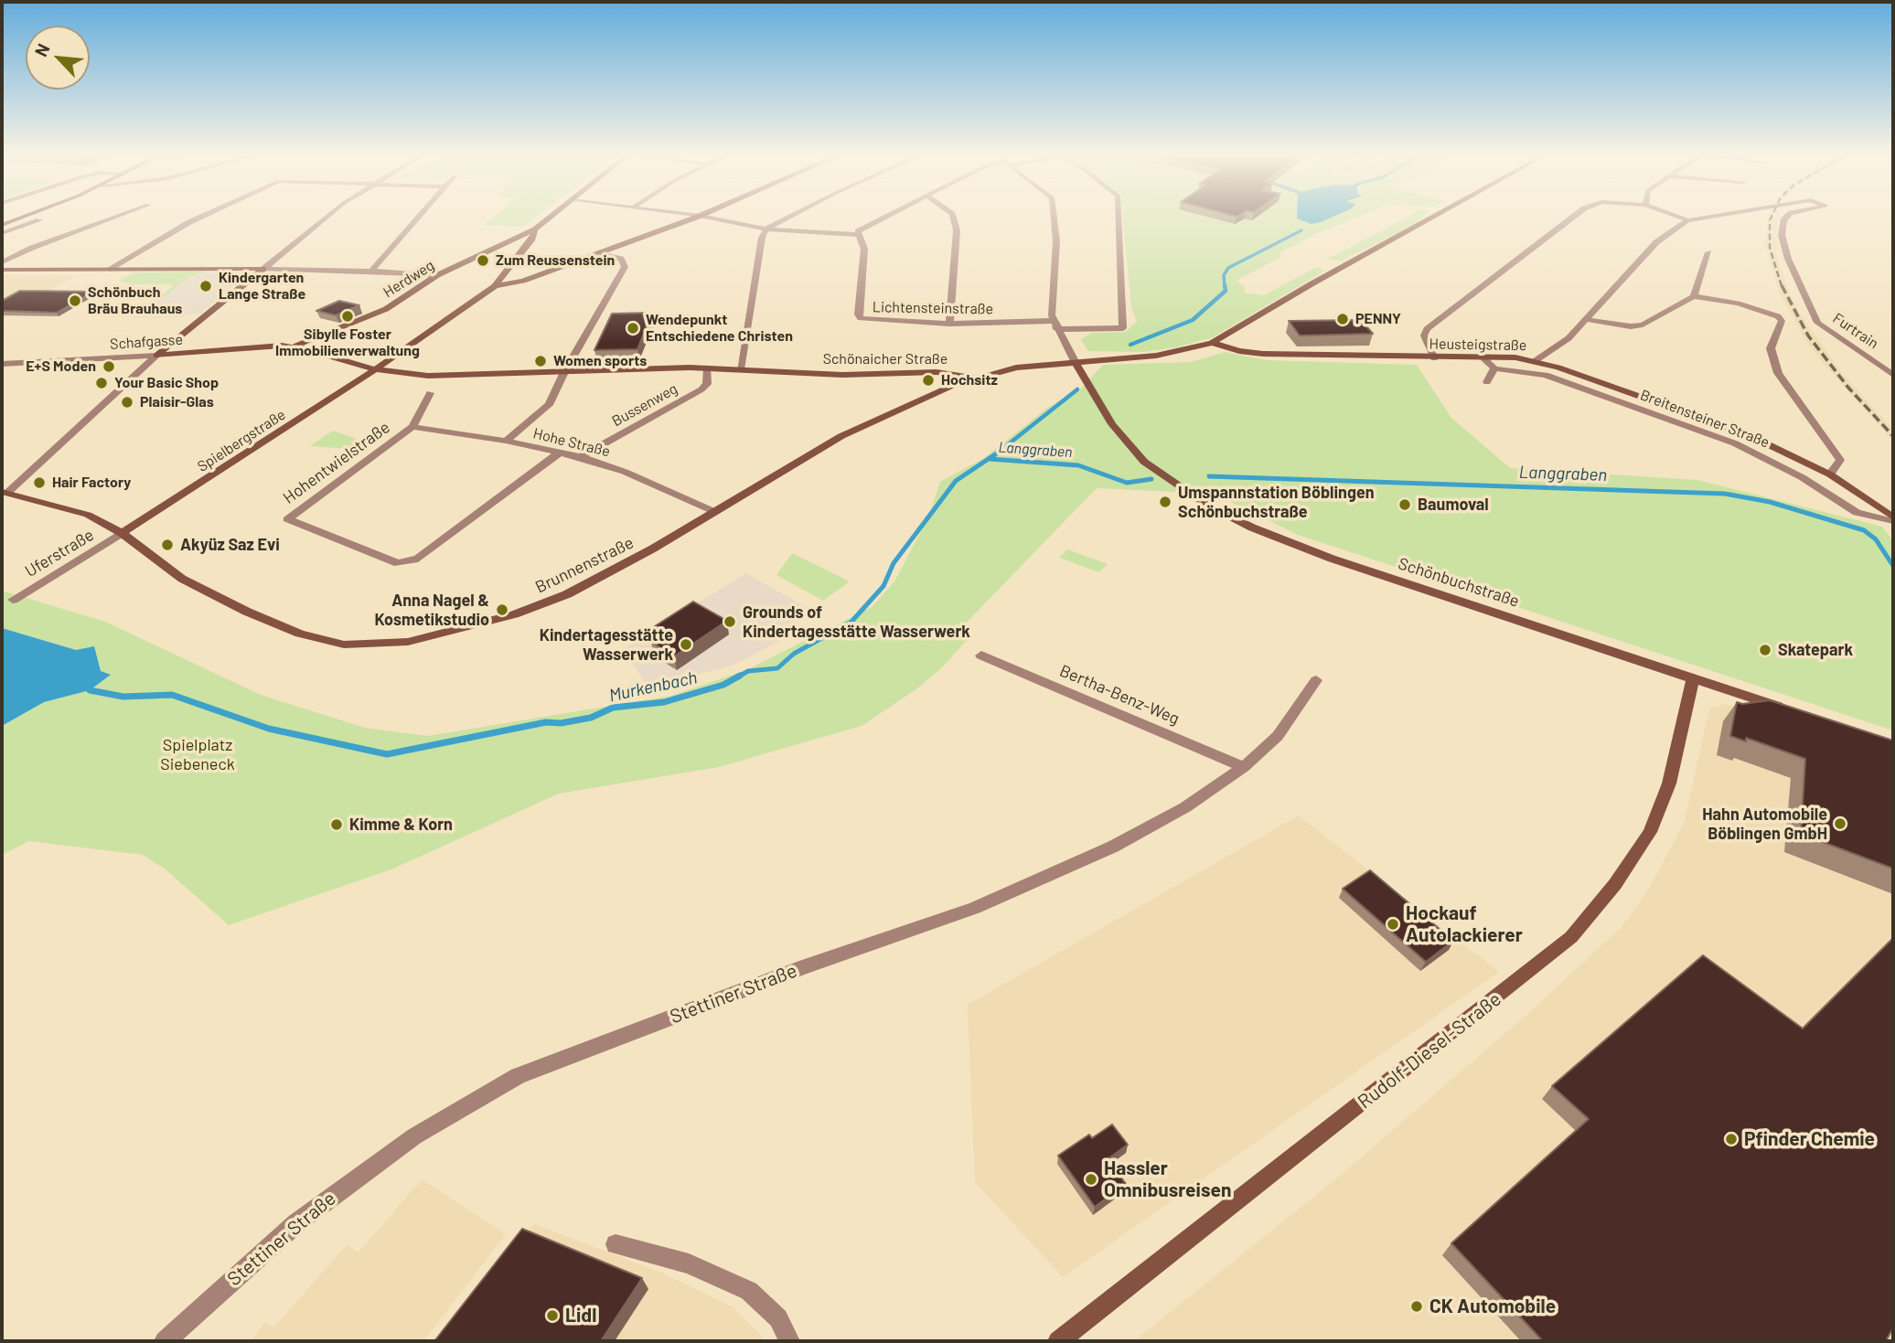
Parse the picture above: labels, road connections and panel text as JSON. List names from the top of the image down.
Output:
{
  "streets": {
    "street": [
      "Herdweg",
      "Lichtensteinstraße",
      "Furtrain",
      "Schafgasse",
      "Heusteigstraße",
      "Schönaicher Straße",
      "Bussenweg",
      "Breitensteiner Straße",
      "Spielbergstraße",
      "Hohe Straße",
      "Hohentwielstraße",
      "Uferstraße",
      "Brunnenstraße",
      "Schönbuchstraße",
      "Bertha-Benz-Weg",
      "Stettiner Straße",
      "Rudolf-Diesel-Straße"
    ]
  },
  "crossings": [
    ["Herdweg", "Schafgasse"],
    ["Herdweg", "Schönaicher Straße"],
    ["Schafgasse", "Schönaicher Straße"],
    ["Heusteigstraße", "Schönaicher Straße"],
    ["Heusteigstraße", "Breitensteiner Straße"],
    ["Schönaicher Straße", "Bussenweg"],
    ["Schönaicher Straße", "Spielbergstraße"],
    ["Schönaicher Straße", "Brunnenstraße"],
    ["Schönaicher Straße", "Schönbuchstraße"],
    ["Bussenweg", "Hohe Straße"],
    ["Spielbergstraße", "Uferstraße"],
    ["Spielbergstraße", "Brunnenstraße"],
    ["Hohe Straße", "Hohentwielstraße"],
    ["Hohe Straße", "Brunnenstraße"],
    ["Uferstraße", "Brunnenstraße"],
    ["Schönbuchstraße", "Rudolf-Diesel-Straße"],
    ["Bertha-Benz-Weg", "Stettiner Straße"]
  ],
  "water": ["Langgraben", "Murkenbach"],
  "parks": ["Spielplatz Siebeneck"],
  "places": [
    "Zum Reussenstein",
    "Kindergarten Lange Straße",
    "Schönbuch Bräu Brauhaus",
    "Sibylle Foster Immobilienverwaltung",
    "PENNY",
    "Wendepunkt Entschiedene Christen",
    "Women sports",
    "E+S Moden",
    "Hochsitz",
    "Your Basic Shop",
    "Plaisir-Glas",
    "Hair Factory",
    "Umspannstation Böblingen Schönbuchstraße",
    "Baumoval",
    "Akyüz Saz Evi",
    "Anna Nagel & Kosmetikstudio",
    "Grounds of Kindertagesstätte Wasserwerk",
    "Kindertagesstätte Wasserwerk",
    "Skatepark",
    "Hahn Automobile Böblingen GmbH",
    "Kimme & Korn",
    "Hockauf Autolackierer",
    "Pfinder Chemie",
    "Hassler Omnibusreisen",
    "CK Automobile",
    "Lidl"
  ],
  "north": "top left"
}
